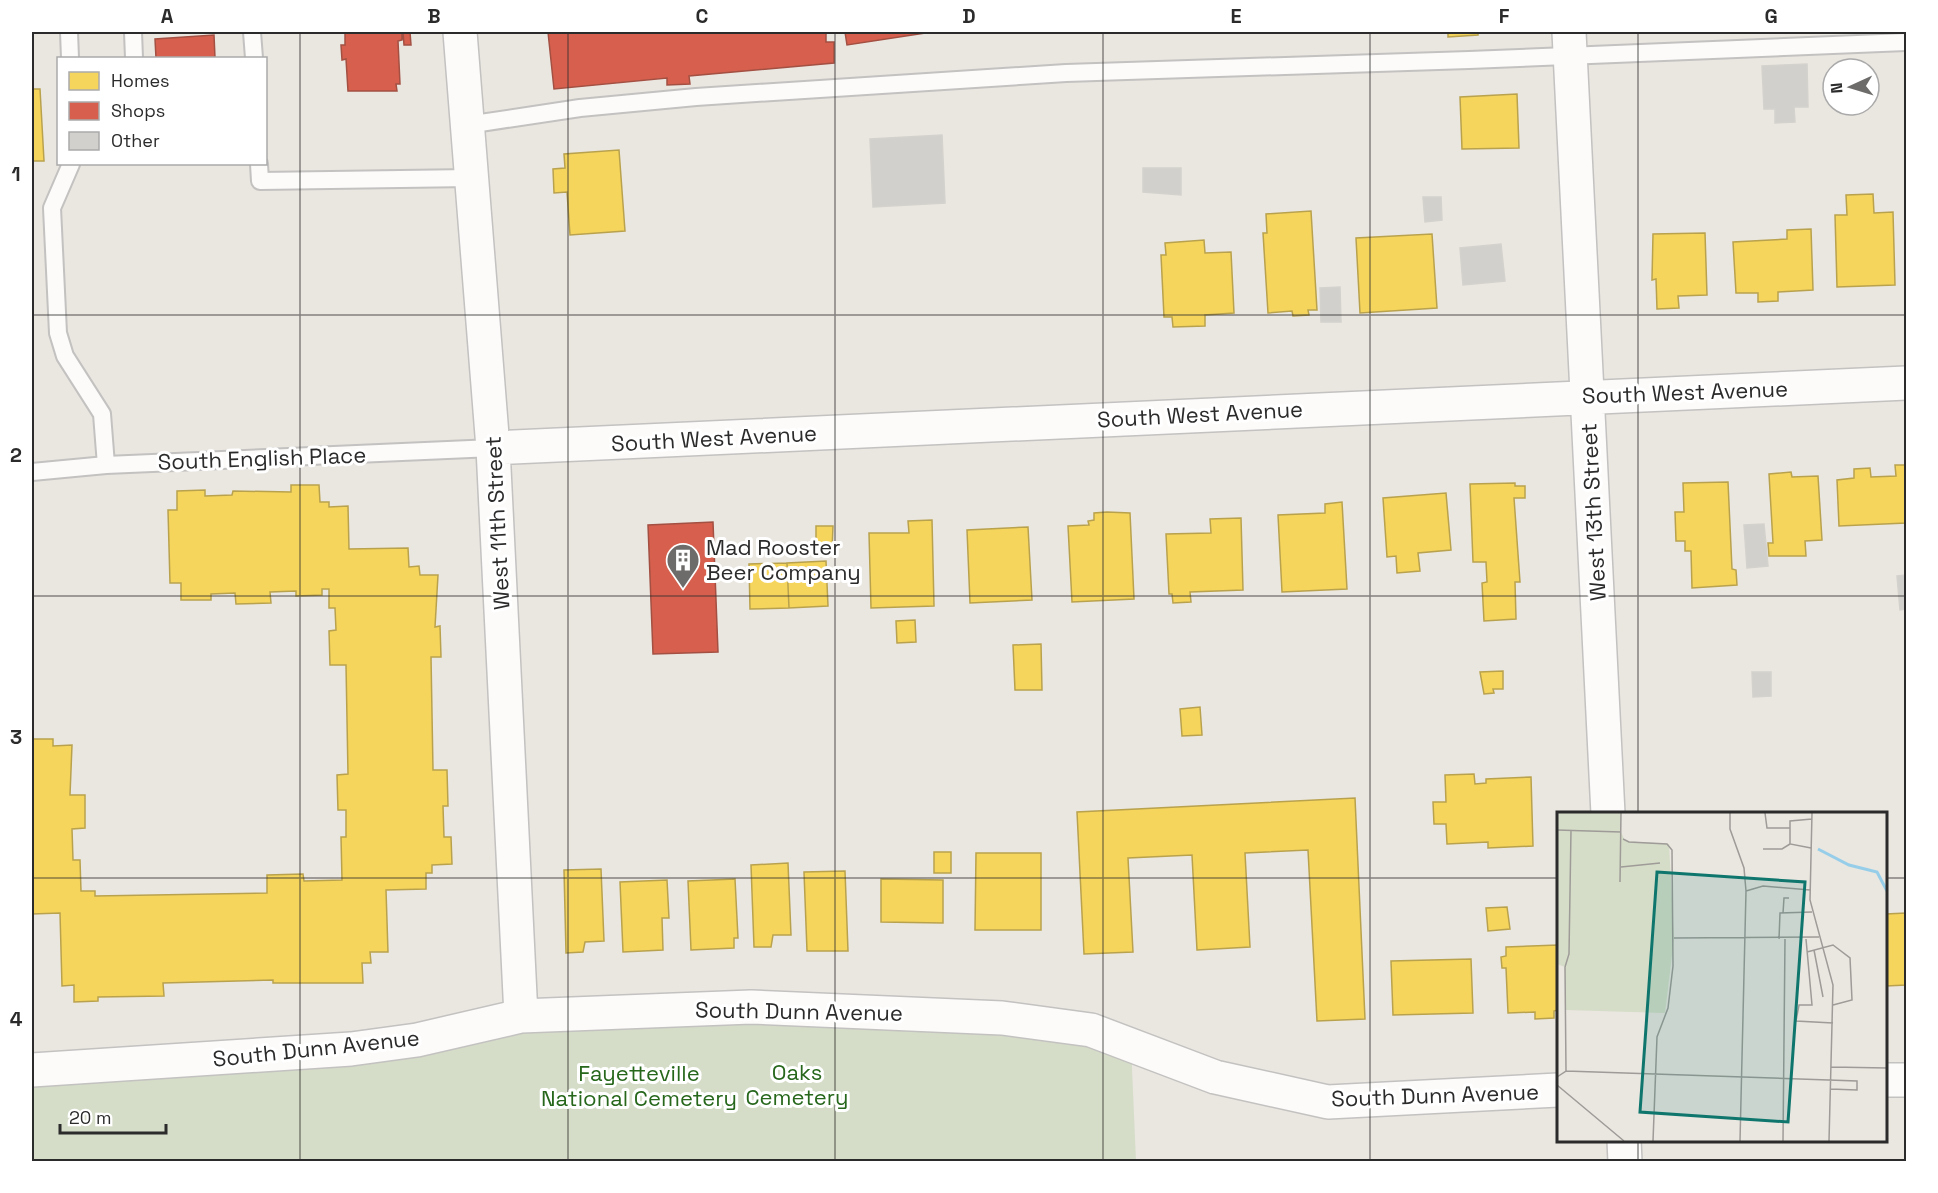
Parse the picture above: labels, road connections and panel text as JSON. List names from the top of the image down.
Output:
{
  "streets": {
    "street": [
      "South West Avenue",
      "West 13th Street",
      "West 11th Street",
      "South Dunn Avenue"
    ],
    "lane": ["South English Place"]
  },
  "crossings": [
    ["South West Avenue", "South English Place"],
    ["South West Avenue", "West 13th Street"],
    ["South West Avenue", "West 11th Street"],
    ["South English Place", "West 11th Street"],
    ["West 11th Street", "South Dunn Avenue"]
  ],
  "parks": ["Oaks Cemetery", "Fayetteville National Cemetery"],
  "places": {
    "building": ["Mad Rooster Beer Company"]
  },
  "legend": ["Homes", "Shops", "Other"],
  "scale_bar": "20 m",
  "north": "left",
  "grid": {
    "columns": [
      "A",
      "B",
      "C",
      "D",
      "E",
      "F",
      "G"
    ],
    "rows": [
      "1",
      "2",
      "3",
      "4"
    ]
  }
}
